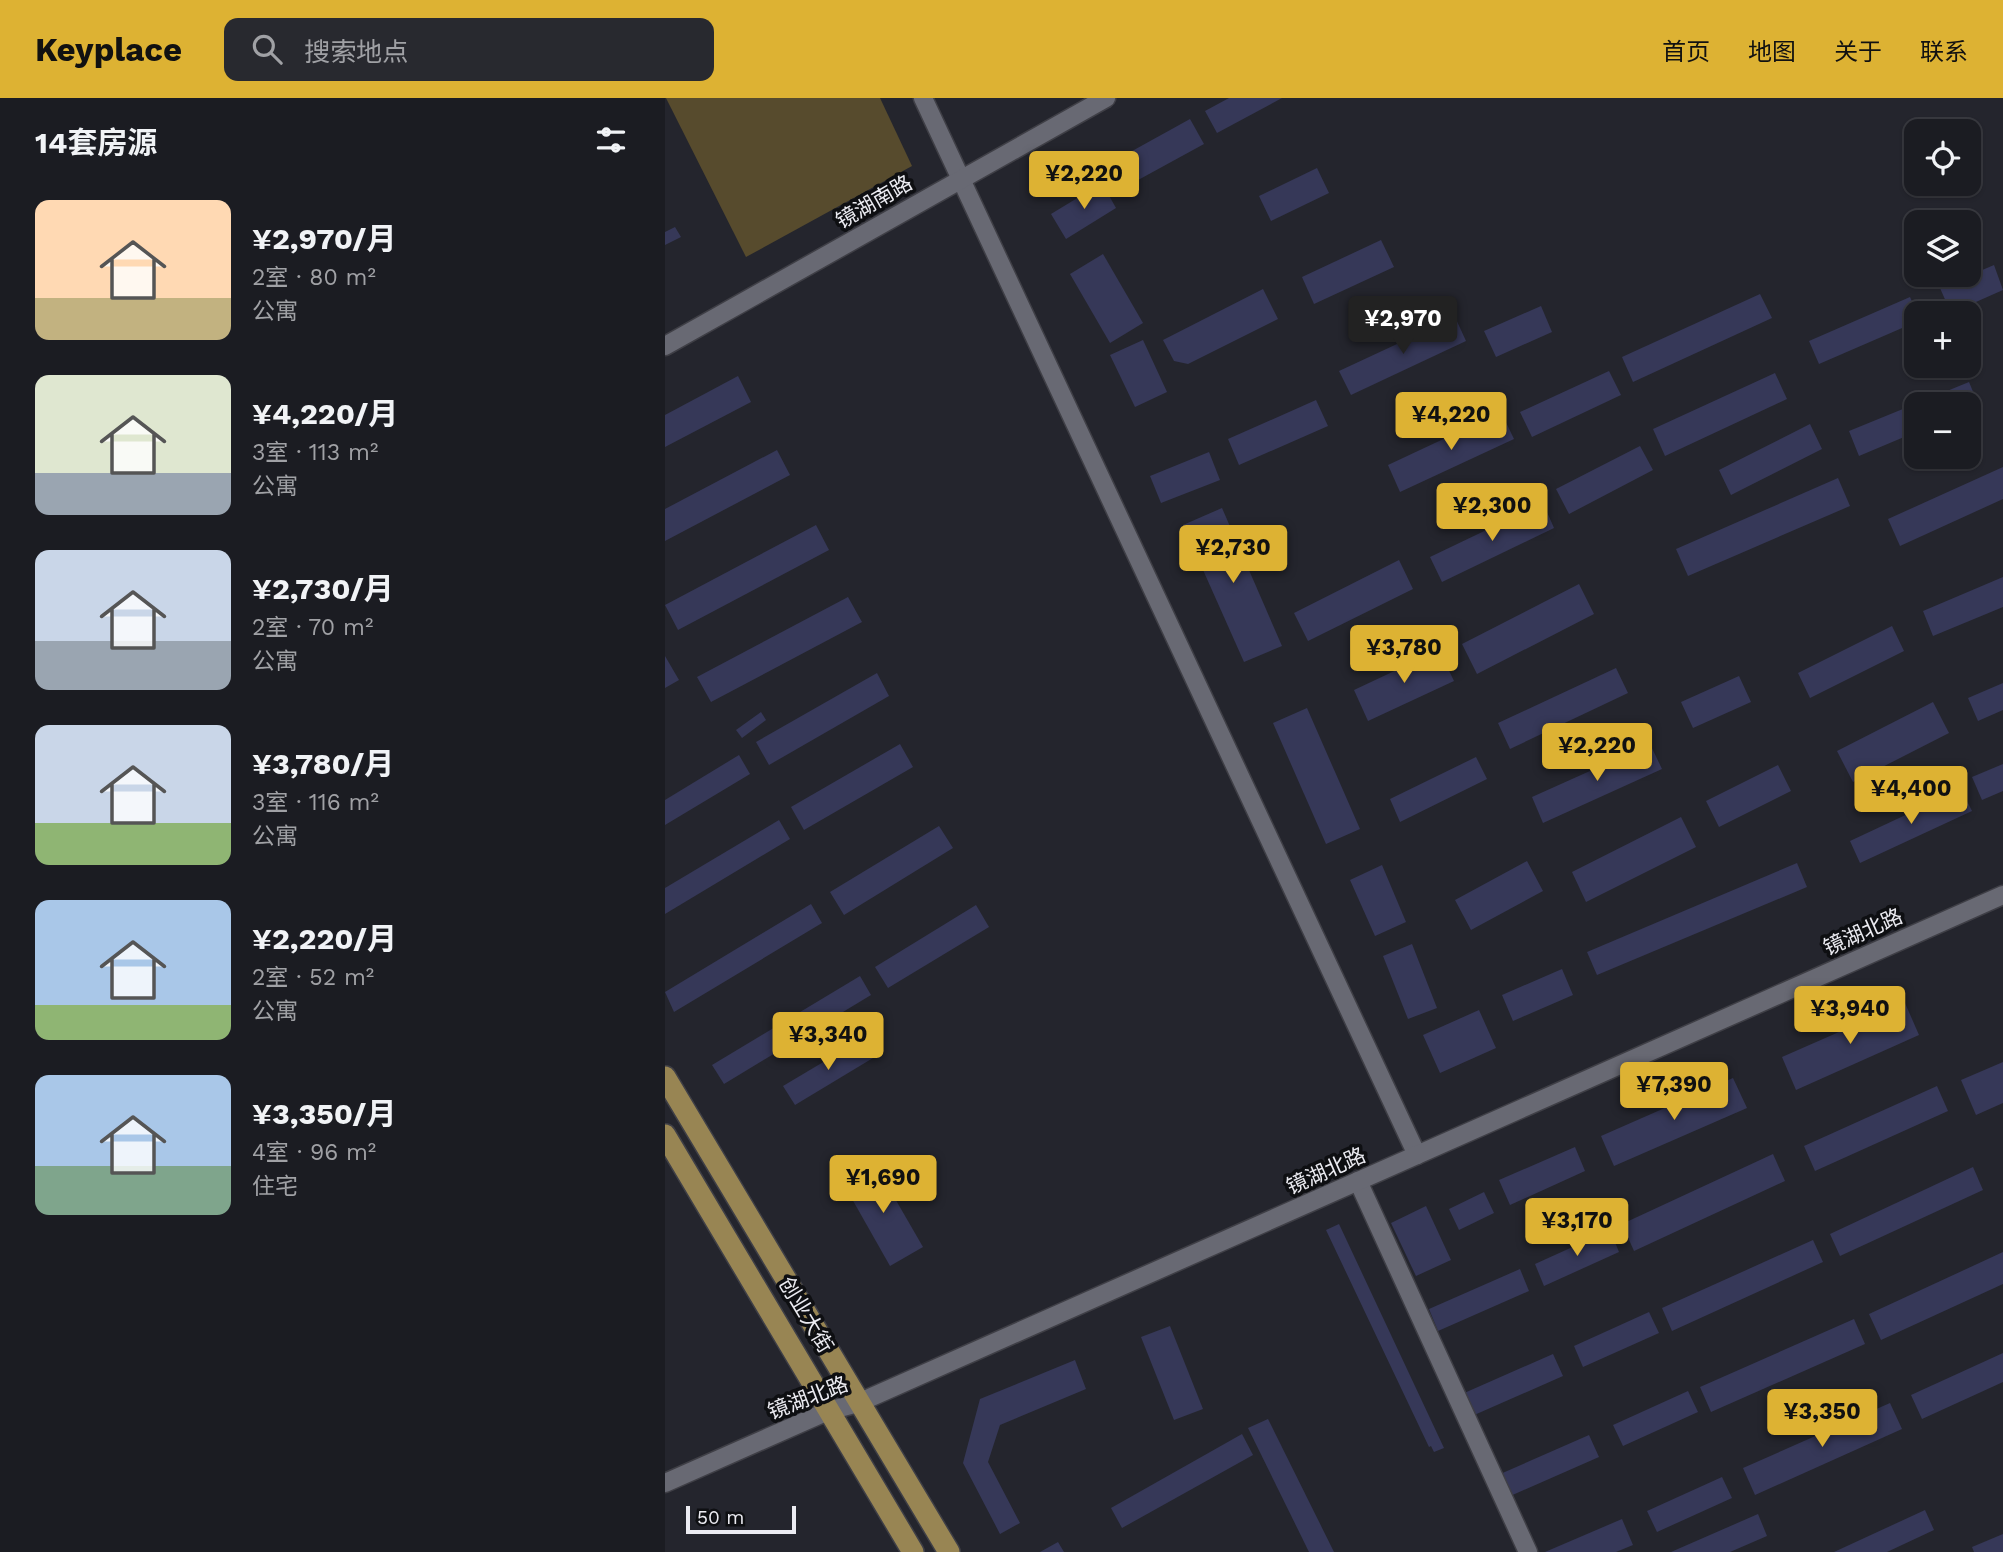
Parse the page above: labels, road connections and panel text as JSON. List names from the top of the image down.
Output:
{
  "streets": {
    "main road": ["创业大街"],
    "street": ["镜湖南路", "镜湖北路"]
  },
  "crossings": [
    ["镜湖北路", "创业大街"]
  ],
  "scale_bar": "50 m",
  "page": {
    "header": "Keyplace",
    "search": "搜索地点",
    "nav": [
      "首页",
      "地图",
      "关于",
      "联系"
    ],
    "heading": "14套房源",
    "map_buttons": ["+", "−"],
    "price": [
      "¥2,220",
      "¥2,970",
      "¥4,220",
      "¥2,300",
      "¥2,730",
      "¥3,780",
      "¥2,220",
      "¥4,400",
      "¥3,940",
      "¥3,340",
      "¥7,390",
      "¥1,690",
      "¥3,170",
      "¥3,350"
    ],
    "list": [
      {
        "name": "¥2,970/月",
        "note": "2室 · 80 m² · 公寓"
      },
      {
        "name": "¥4,220/月",
        "note": "3室 · 113 m² · 公寓"
      },
      {
        "name": "¥2,730/月",
        "note": "2室 · 70 m² · 公寓"
      },
      {
        "name": "¥3,780/月",
        "note": "3室 · 116 m² · 公寓"
      },
      {
        "name": "¥2,220/月",
        "note": "2室 · 52 m² · 公寓"
      },
      {
        "name": "¥3,350/月",
        "note": "4室 · 96 m² · 住宅"
      }
    ],
    "scale": "50 m"
  }
}
